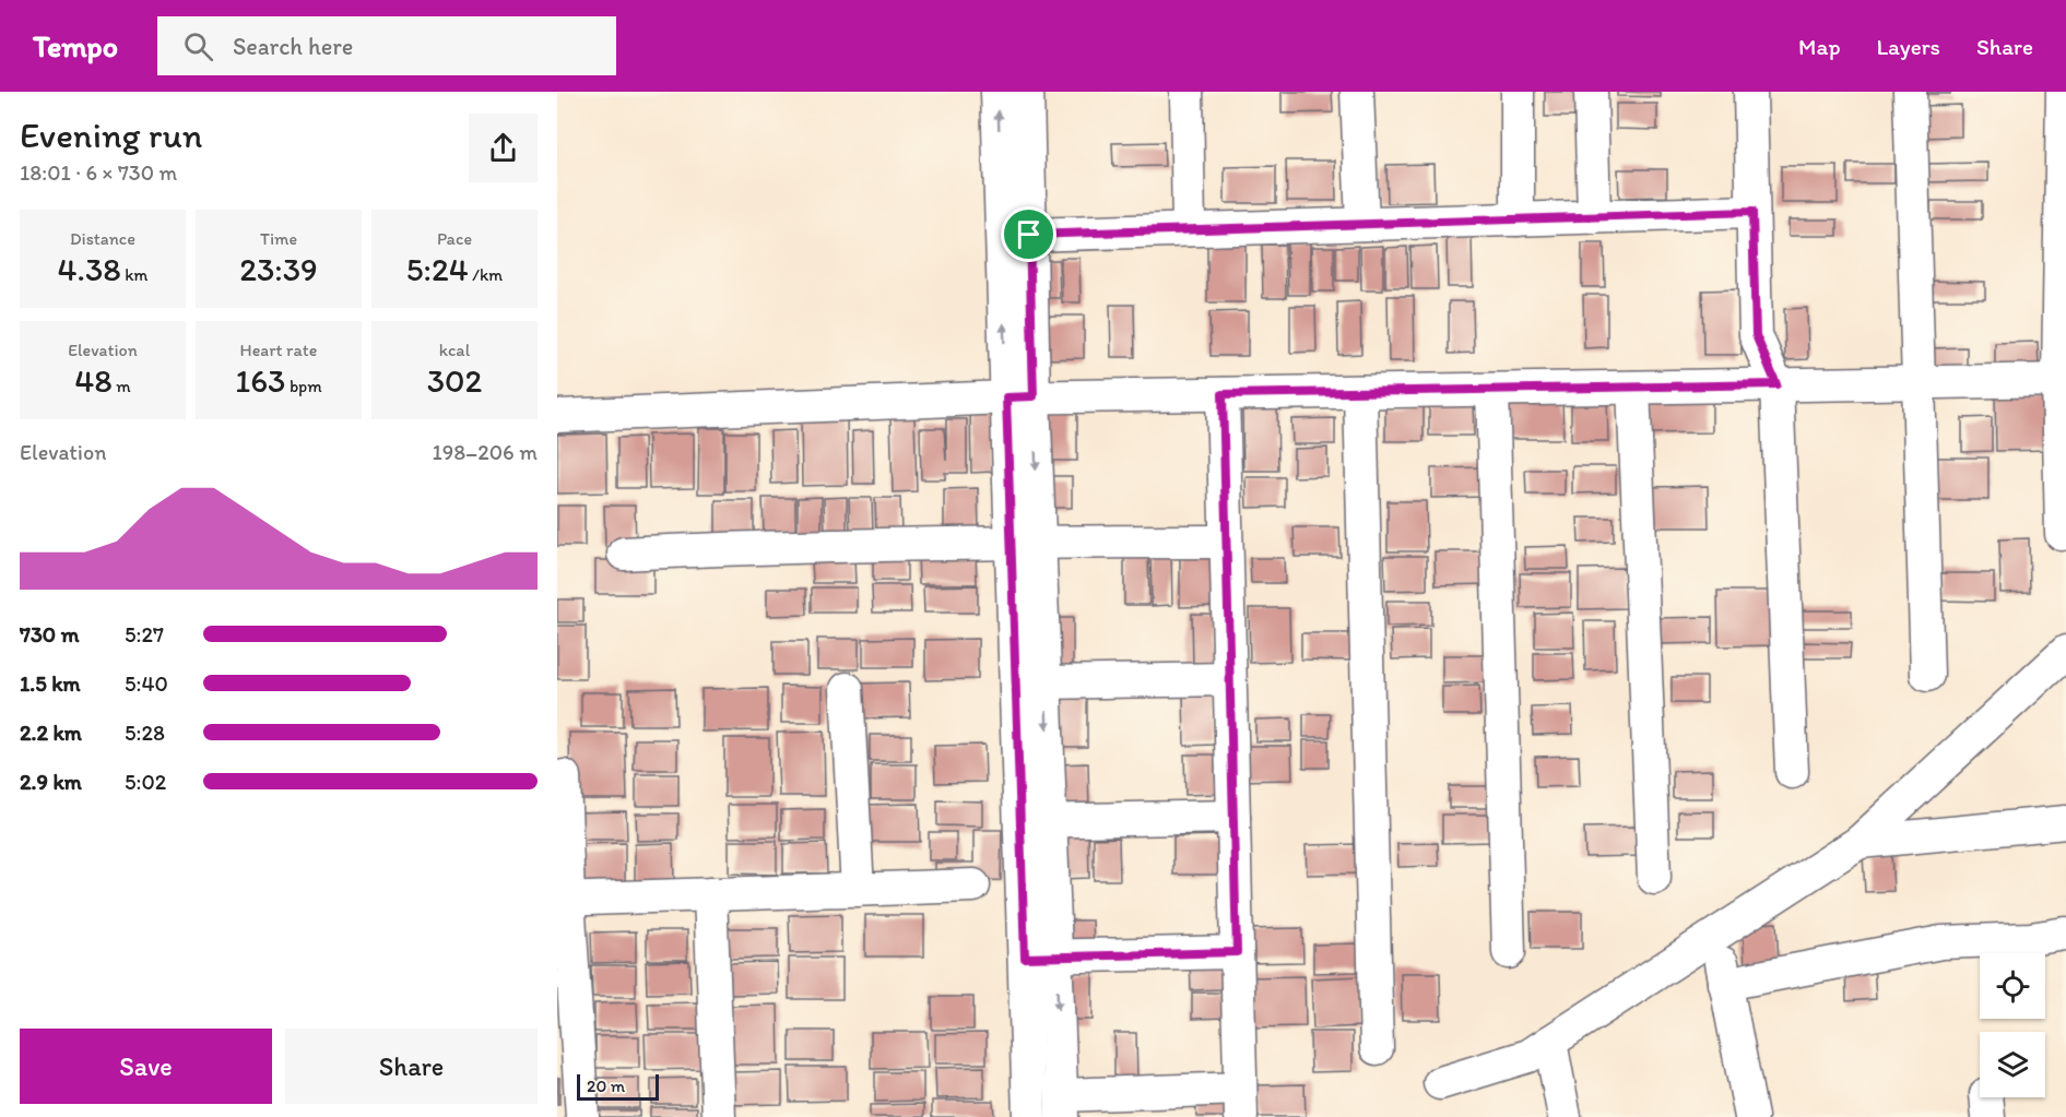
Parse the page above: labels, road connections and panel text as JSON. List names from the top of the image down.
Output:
{
  "scale_bar": "20 m",
  "page": {
    "header": "Tempo",
    "search": "Search here",
    "nav": ["Map", "Layers", "Share"],
    "heading": ["Evening run", "18:01 · 6 × 730 m"],
    "stats": [
      ["Distance", "4.38 km"],
      ["Time", "23:39"],
      ["Pace", "5:24 /km"],
      ["Elevation", "48 m"],
      ["Heart rate", "163 bpm"],
      ["kcal", "302"]
    ],
    "chart": ["Elevation", "198–206 m"],
    "list": [
      {
        "name": "730 m",
        "note": "5:27"
      },
      {
        "name": "1.5 km",
        "note": "5:40"
      },
      {
        "name": "2.2 km",
        "note": "5:28"
      },
      {
        "name": "2.9 km",
        "note": "5:02"
      }
    ],
    "buttons": ["Save", "Share"],
    "scale": "20 m"
  }
}
